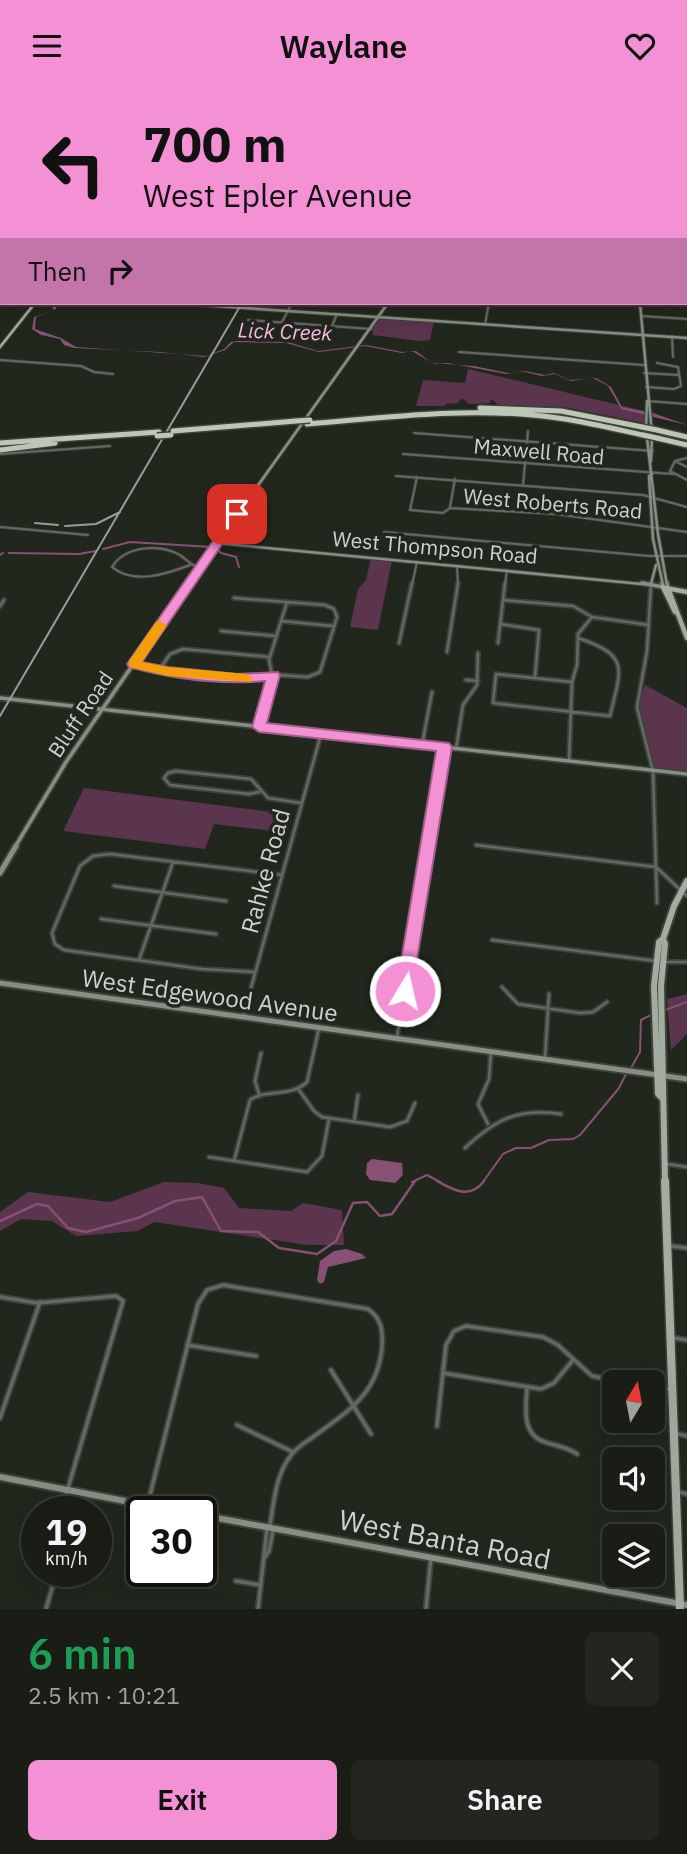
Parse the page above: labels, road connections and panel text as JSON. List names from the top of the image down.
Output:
{
  "streets": {
    "main road": [
      "West Thompson Road",
      "Bluff Road",
      "West Edgewood Avenue",
      "West Banta Road"
    ],
    "street": ["Maxwell Road", "West Roberts Road", "Rahke Road"]
  },
  "crossings": [
    ["West Thompson Road", "Bluff Road"],
    ["Rahke Road", "West Edgewood Avenue"]
  ],
  "water": ["Lick Creek"],
  "north": "top",
  "page": {
    "header": "Waylane",
    "turn": ["700 m", "West Epler Avenue"],
    "then": "Then",
    "speed": "19 km/h",
    "limit": "30",
    "heading": ["6 min", "2.5 km · 10:21"],
    "buttons": ["Exit", "Share"]
  }
}
